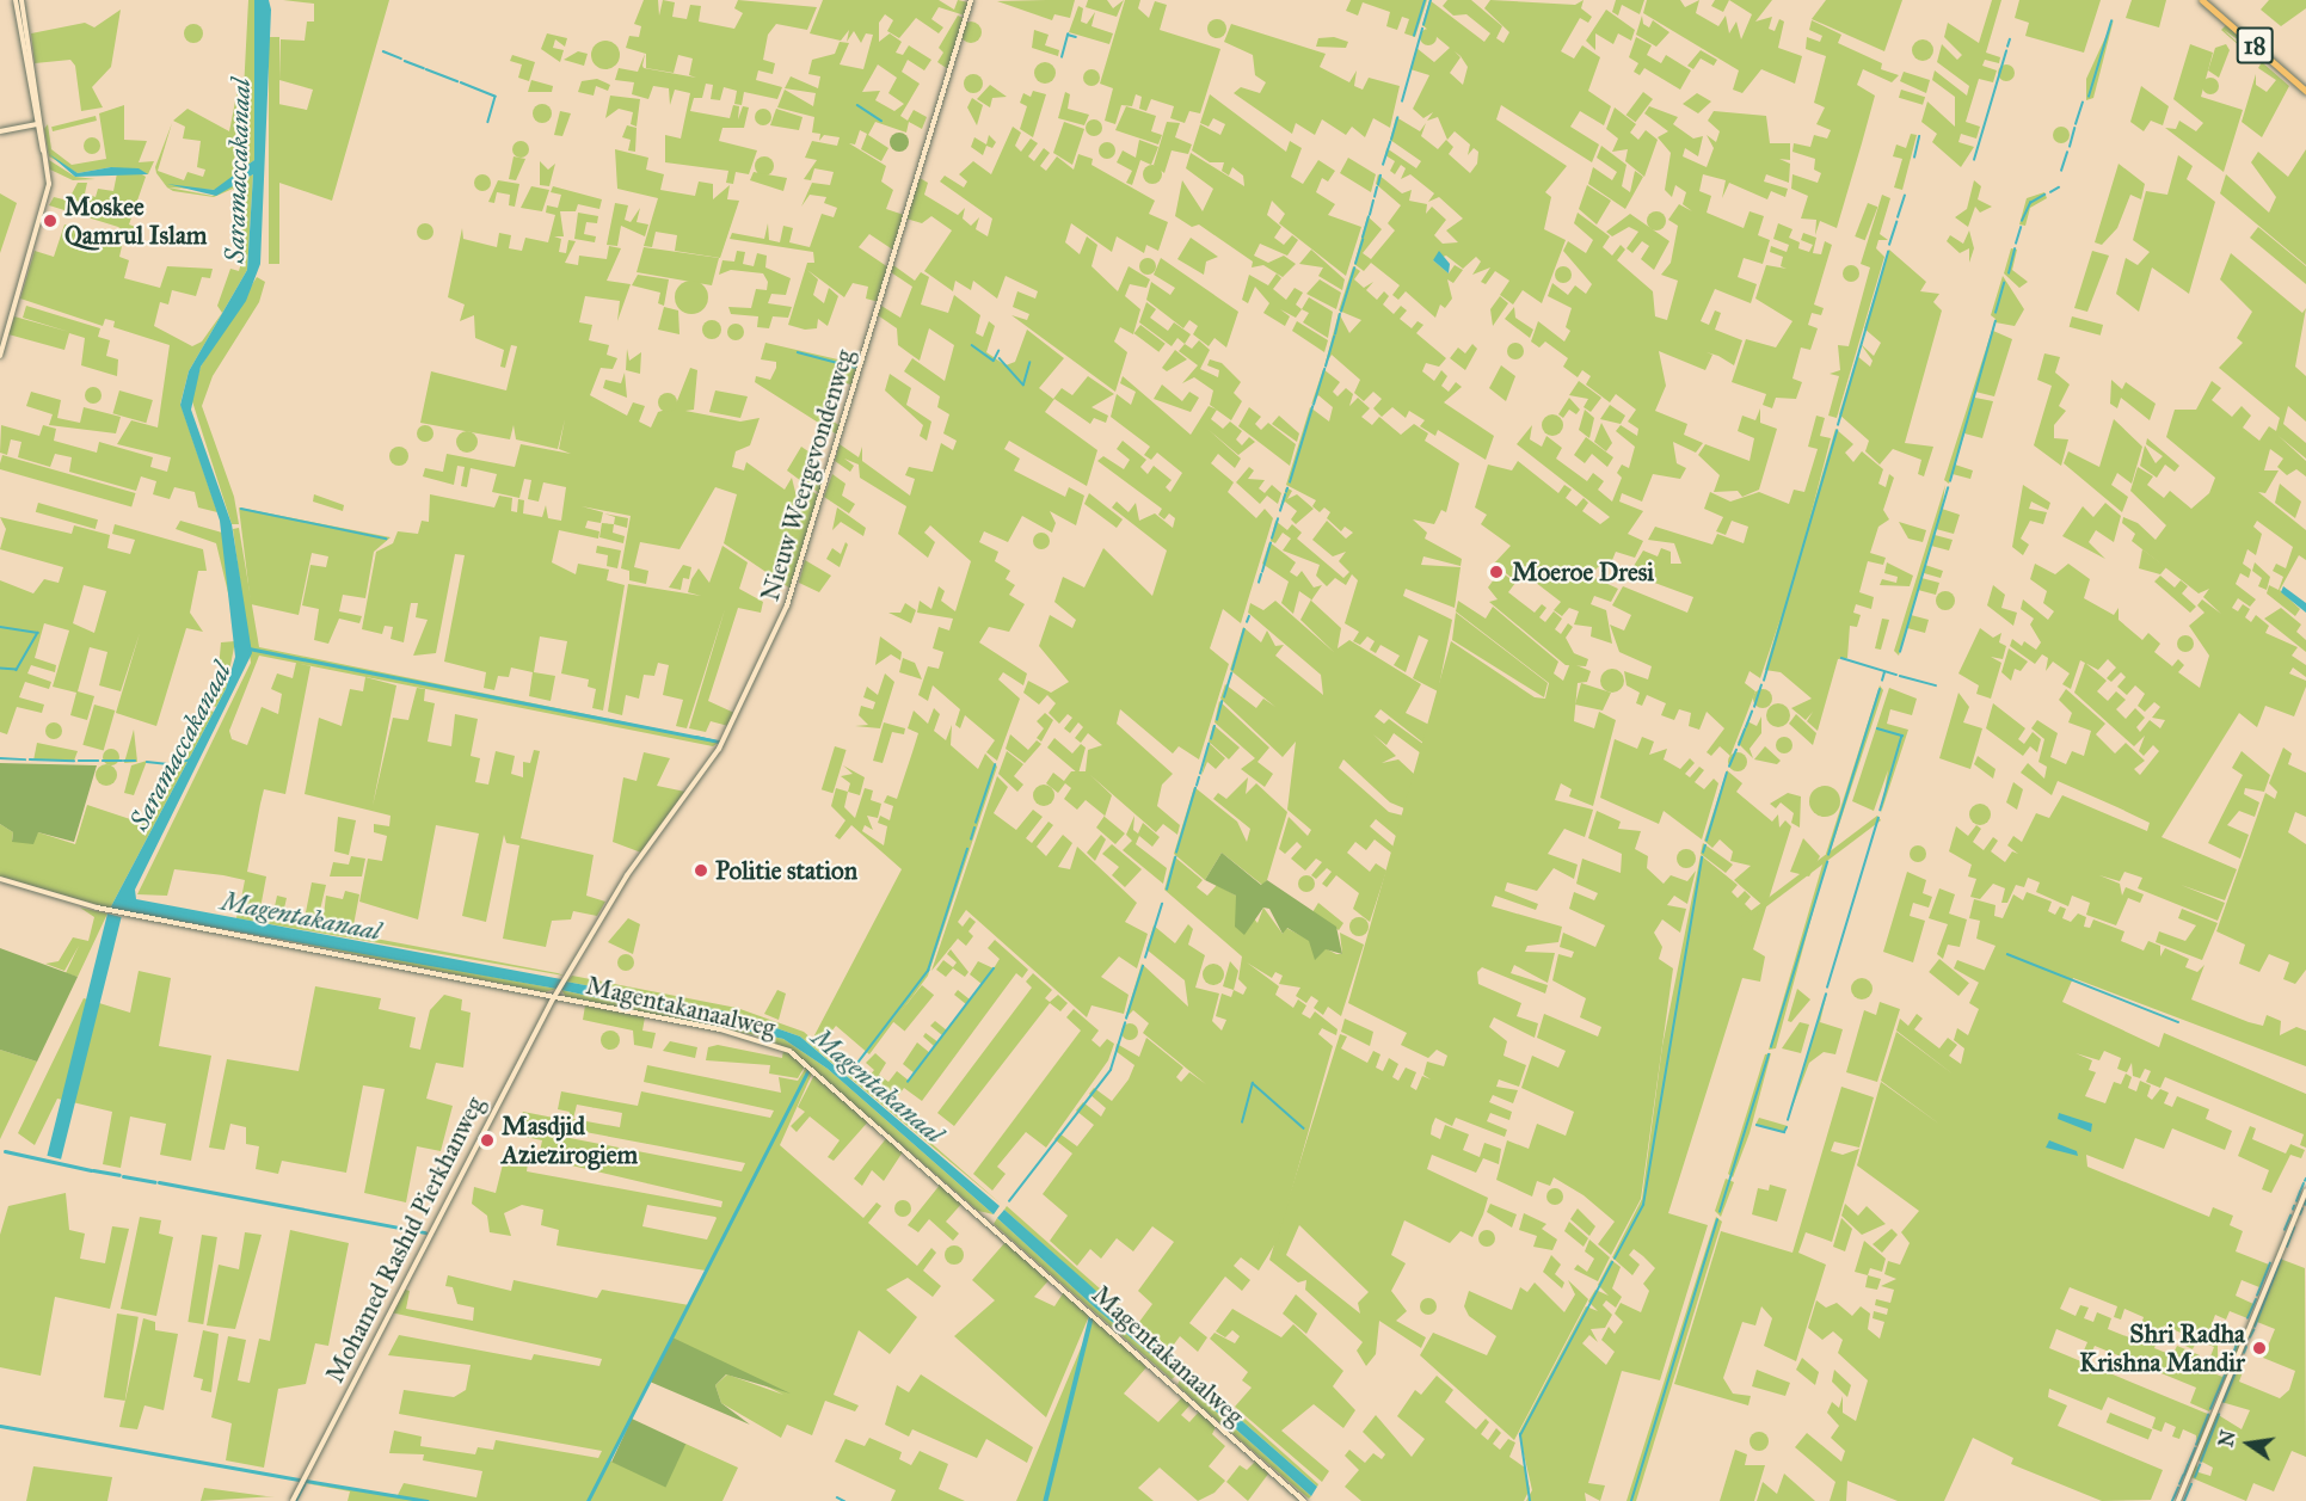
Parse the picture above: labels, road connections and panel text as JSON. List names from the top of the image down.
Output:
{
  "streets": {
    "main road": ["18"],
    "street": ["Nieuw Weergevondenweg", "Magentakanaalweg", "Mohamed Rashid Pierkhanweg"]
  },
  "crossings": [
    ["Nieuw Weergevondenweg", "Magentakanaalweg"],
    ["Nieuw Weergevondenweg", "Mohamed Rashid Pierkhanweg"],
    ["Magentakanaalweg", "Mohamed Rashid Pierkhanweg"]
  ],
  "water": ["Saramaccakanaal", "Magentakanaal"],
  "places": [
    "Moskee Qamrul Islam",
    "Moeroe Dresi",
    "Politie station",
    "Masdjid Aziezirogiem",
    "Shri Radha Krishna Mandir"
  ],
  "north": "left"
}
